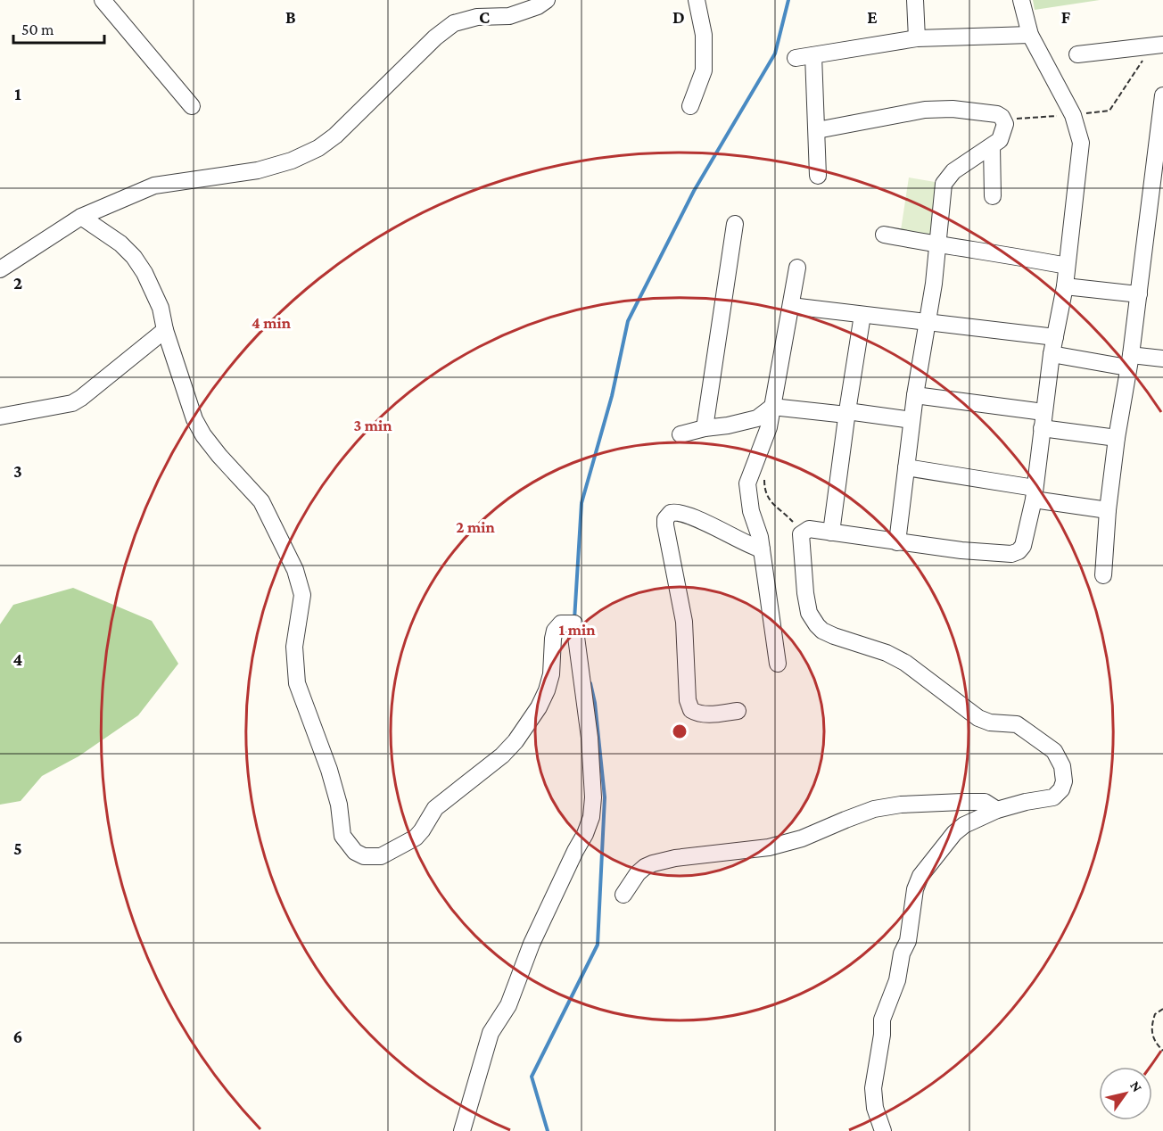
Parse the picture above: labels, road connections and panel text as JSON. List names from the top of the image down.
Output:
{
  "scale_bar": "50 m",
  "north": "top right",
  "grid": {
    "columns": [
      "B",
      "C",
      "D",
      "E",
      "F"
    ],
    "rows": [
      "1",
      "2",
      "3",
      "4",
      "5",
      "6"
    ]
  },
  "rings": [
    "4 min",
    "3 min",
    "2 min",
    "1 min"
  ]
}
